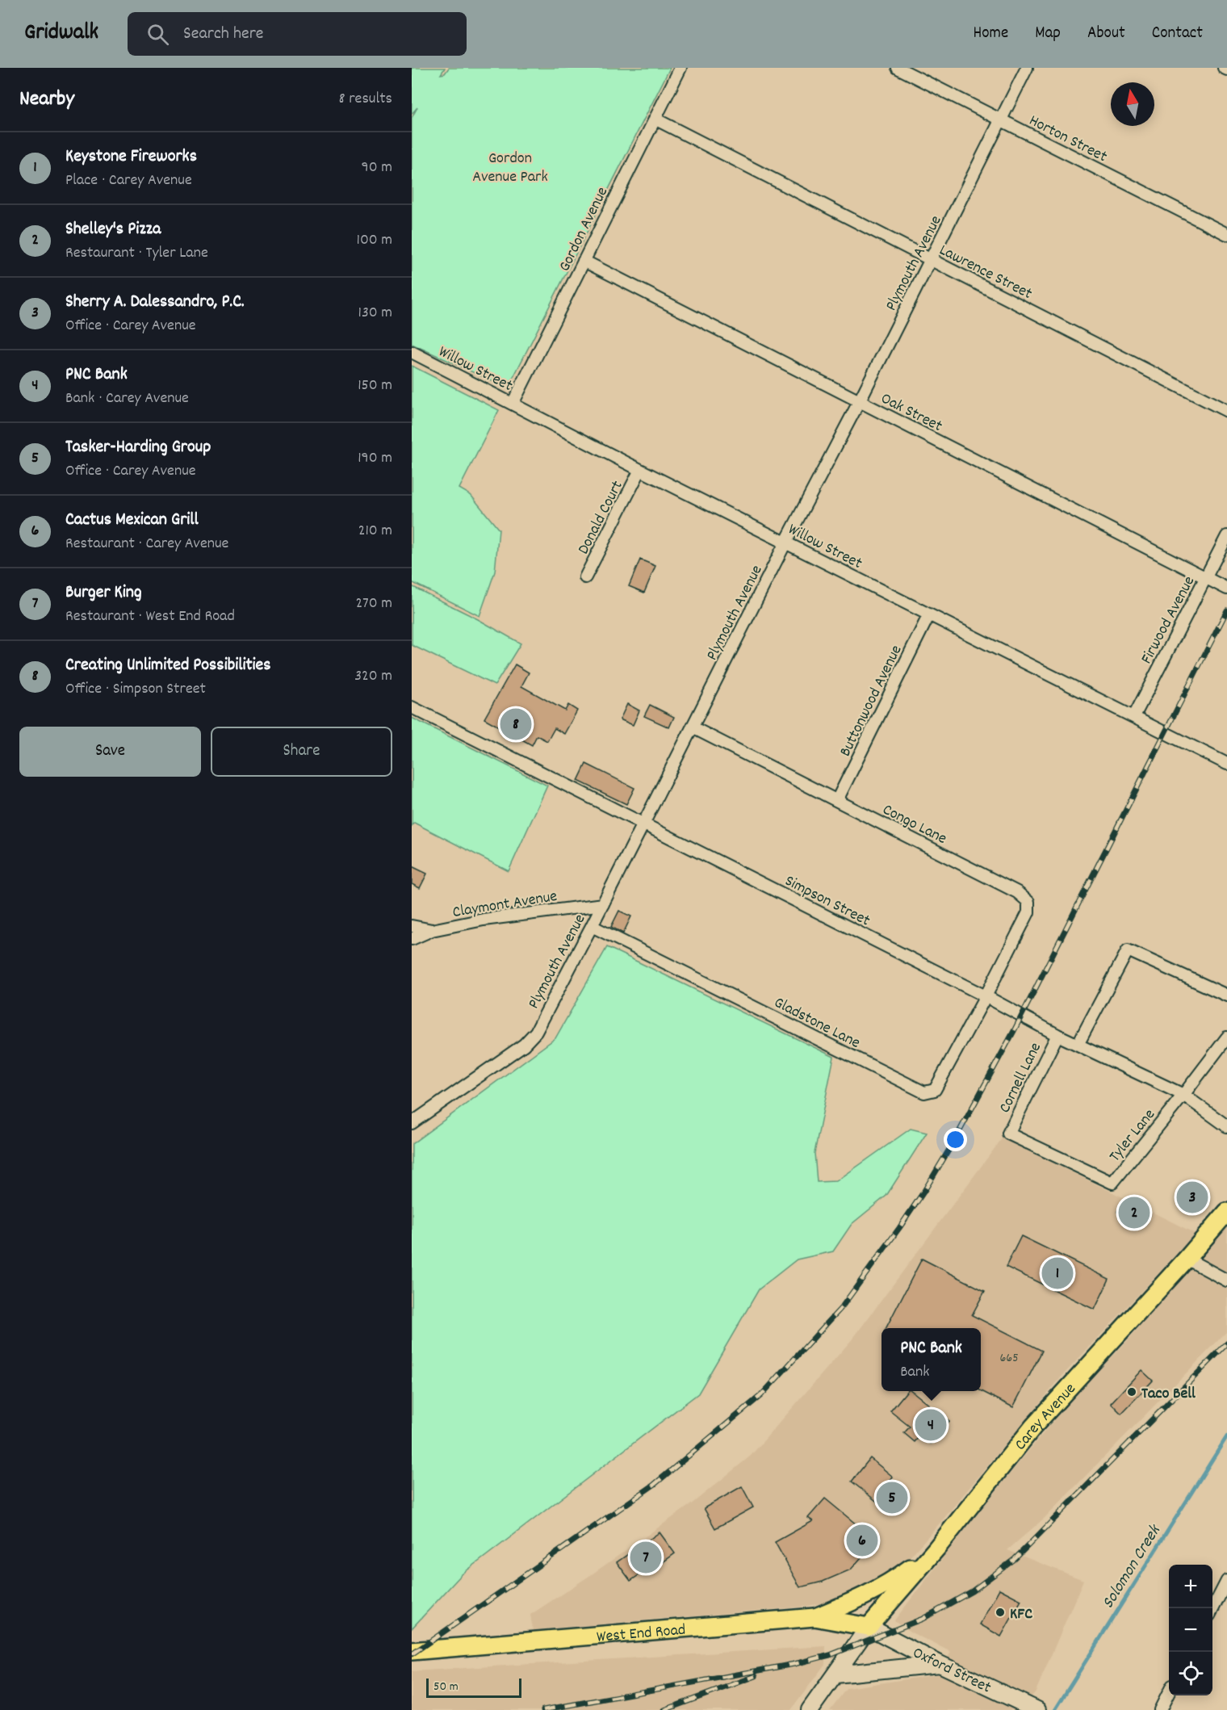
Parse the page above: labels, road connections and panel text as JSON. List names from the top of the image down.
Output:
{
  "streets": {
    "main road": ["Carey Avenue", "West End Road"],
    "street": [
      "Horton Street",
      "Gordon Avenue",
      "Plymouth Avenue",
      "Lawrence Street",
      "Willow Street",
      "Oak Street",
      "Donald Court",
      "Firwood Avenue",
      "Buttonwood Avenue",
      "Congo Lane",
      "Simpson Street",
      "Claymont Avenue",
      "Gladstone Lane",
      "Cornell Lane",
      "Tyler Lane",
      "Oxford Street"
    ]
  },
  "crossings": [
    ["Horton Street", "Plymouth Avenue"],
    ["Gordon Avenue", "Lawrence Street"],
    ["Gordon Avenue", "Willow Street"],
    ["Gordon Avenue", "Oak Street"],
    ["Plymouth Avenue", "Lawrence Street"],
    ["Plymouth Avenue", "Willow Street"],
    ["Plymouth Avenue", "Oak Street"],
    ["Plymouth Avenue", "Congo Lane"],
    ["Plymouth Avenue", "Simpson Street"],
    ["Plymouth Avenue", "Claymont Avenue"],
    ["Plymouth Avenue", "Gladstone Lane"],
    ["Willow Street", "Donald Court"],
    ["Willow Street", "Firwood Avenue"],
    ["Willow Street", "Buttonwood Avenue"],
    ["Oak Street", "Firwood Avenue"],
    ["Buttonwood Avenue", "Congo Lane"],
    ["Congo Lane", "Simpson Street"],
    ["Congo Lane", "Gladstone Lane"],
    ["Simpson Street", "Gladstone Lane"],
    ["Simpson Street", "Cornell Lane"],
    ["Simpson Street", "Tyler Lane"],
    ["Cornell Lane", "Tyler Lane"],
    ["Carey Avenue", "West End Road"],
    ["Carey Avenue", "Oxford Street"],
    ["West End Road", "Oxford Street"]
  ],
  "water": ["Solomon Creek"],
  "parks": ["Gordon Avenue Park"],
  "places": ["Taco Bell", "KFC"],
  "house_numbers": ["665"],
  "scale_bar": "50 m",
  "north": "top",
  "page": {
    "header": "Gridwalk",
    "search": "Search here",
    "nav": [
      "Home",
      "Map",
      "About",
      "Contact"
    ],
    "heading": ["Nearby", "8 results"],
    "list": [
      {
        "mark": "1",
        "name": "Keystone Fireworks",
        "note": "Place · Carey Avenue",
        "value": "90 m"
      },
      {
        "mark": "2",
        "name": "Shelley's Pizza",
        "note": "Restaurant · Tyler Lane",
        "value": "100 m"
      },
      {
        "mark": "3",
        "name": "Sherry A. Dalessandro, P.C.",
        "note": "Office · Carey Avenue",
        "value": "130 m"
      },
      {
        "mark": "4",
        "name": "PNC Bank",
        "note": "Bank · Carey Avenue",
        "value": "150 m"
      },
      {
        "mark": "5",
        "name": "Tasker-Harding Group",
        "note": "Office · Carey Avenue",
        "value": "190 m"
      },
      {
        "mark": "6",
        "name": "Cactus Mexican Grill",
        "note": "Restaurant · Carey Avenue",
        "value": "210 m"
      },
      {
        "mark": "7",
        "name": "Burger King",
        "note": "Restaurant · West End Road",
        "value": "270 m"
      },
      {
        "mark": "8",
        "name": "Creating Unlimited Possibilities",
        "note": "Office · Simpson Street",
        "value": "320 m"
      }
    ],
    "pins": [
      "8",
      "3",
      "2",
      "1",
      "4",
      "5",
      "6",
      "7"
    ],
    "buttons": ["Save", "Share"],
    "popup": ["PNC Bank", "Bank"],
    "map_buttons": ["+", "−"],
    "scale": "50 m"
  }
}
